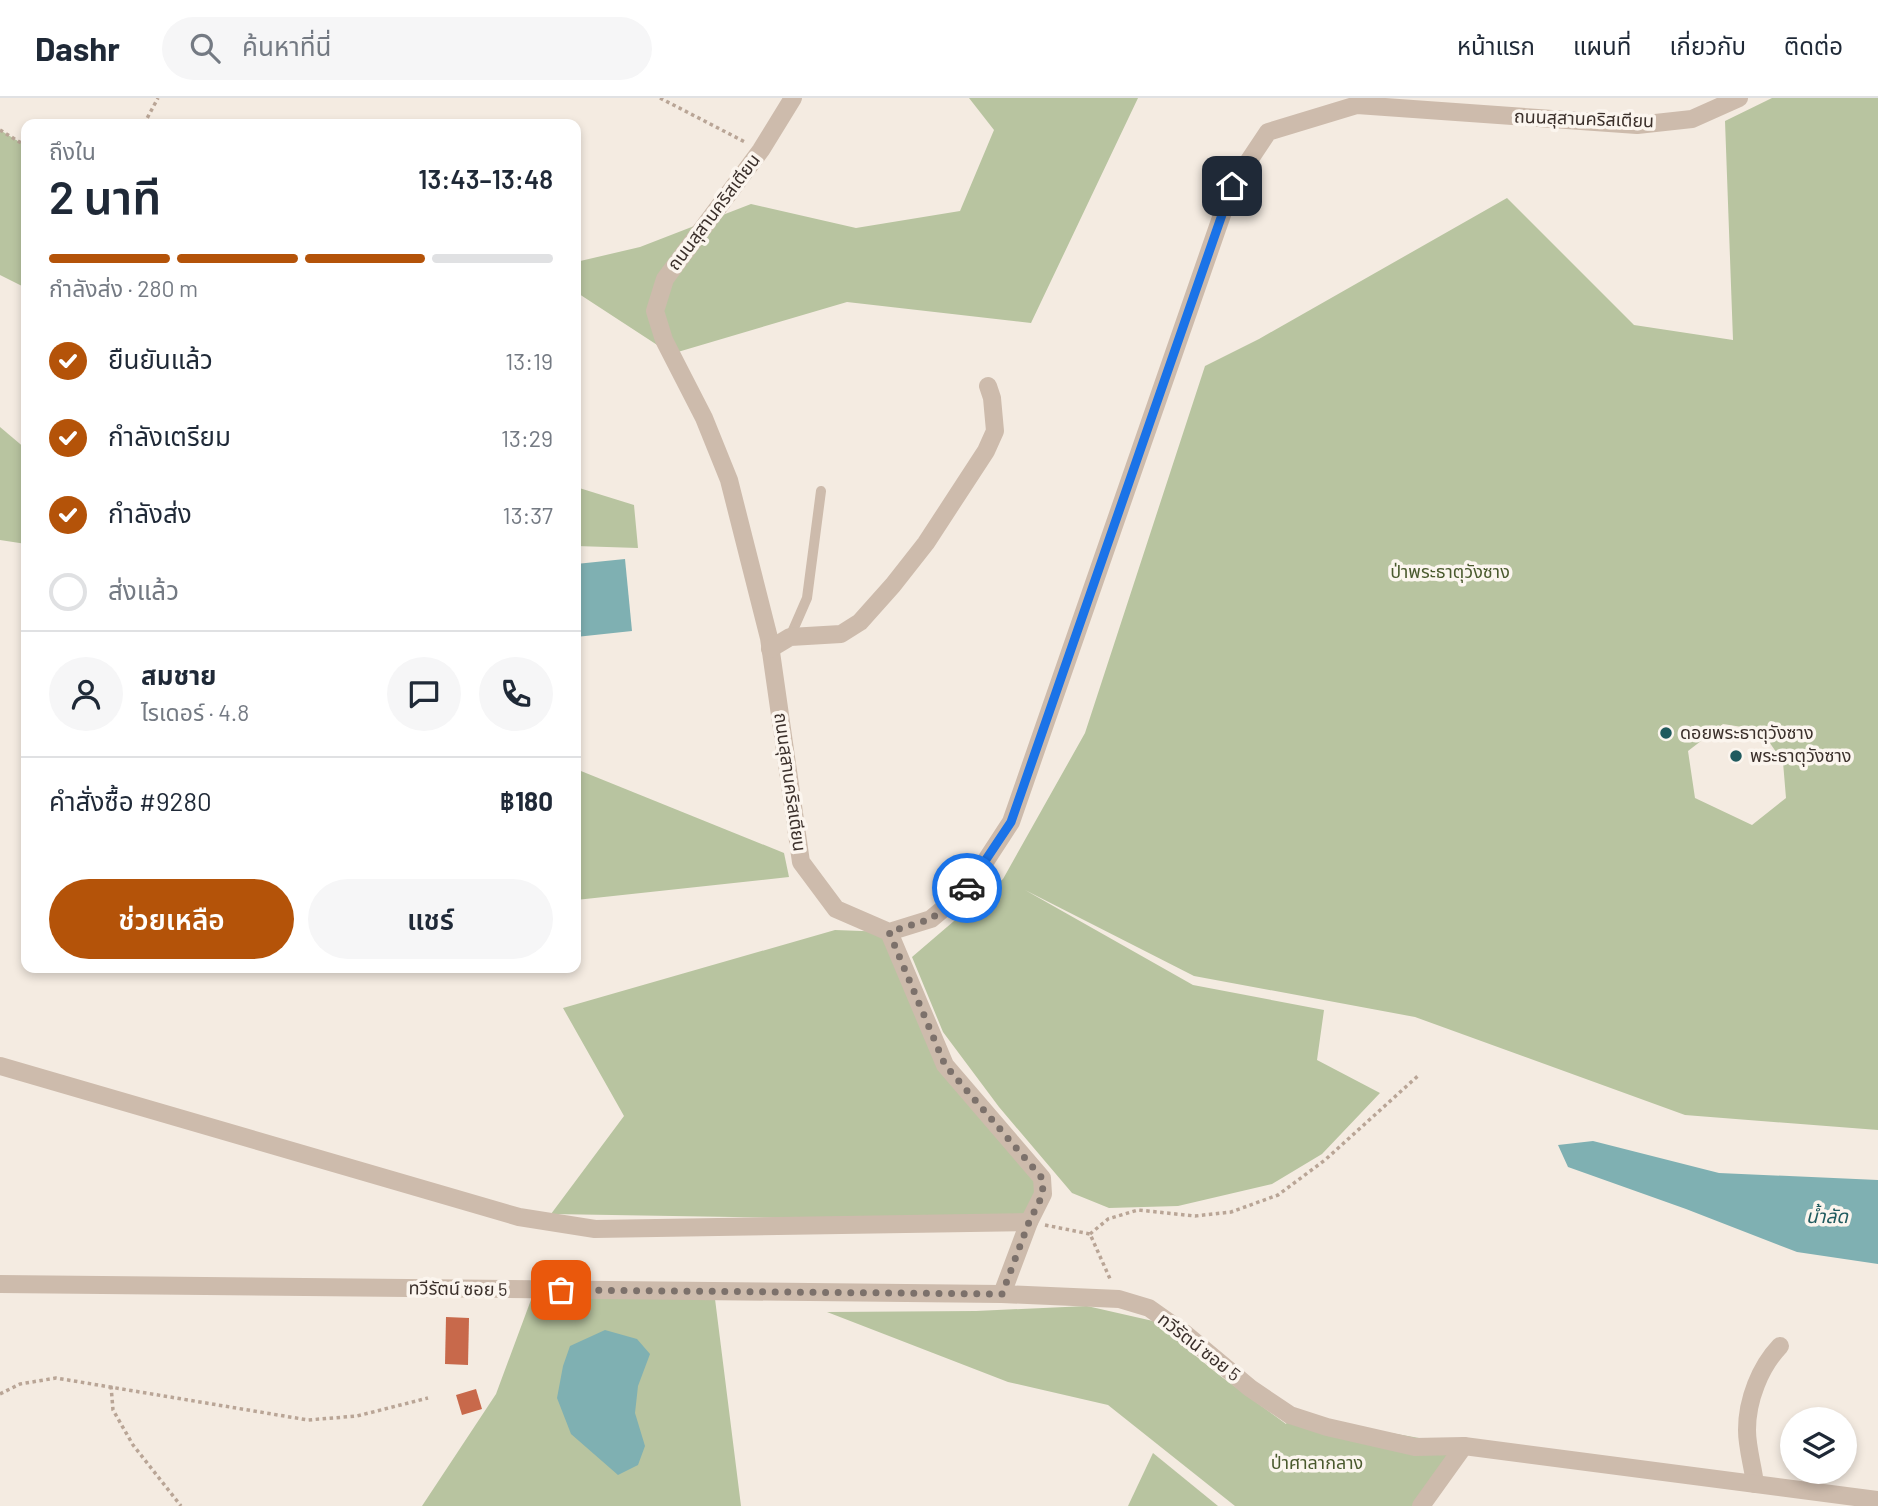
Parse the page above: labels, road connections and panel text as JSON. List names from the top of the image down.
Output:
{
  "streets": {
    "street": ["ถนนสุสานคริสเตียน", "ทวีรัตน์ ซอย 5"]
  },
  "water": ["น้ำลัด"],
  "parks": ["ป่าพระธาตุวังซาง", "ป่าศาลากลาง"],
  "places": ["ดอยพระธาตุวังซาง", "พระธาตุวังซาง"],
  "page": {
    "header": "Dashr",
    "search": "ค้นหาที่นี่",
    "nav": [
      "หน้าแรก",
      "แผนที่",
      "เกี่ยวกับ",
      "ติดต่อ"
    ],
    "heading": ["2 นาที", "ถึงใน", "13:43–13:48"],
    "panel": [
      "สมชาย",
      "ไรเดอร์ · 4.8",
      "คำสั่งซื้อ #9280",
      "฿180"
    ],
    "bar": "กำลังส่ง · 280 m",
    "list": [
      ["ยืนยันแล้ว", "13:19"],
      ["กำลังเตรียม", "13:29"],
      ["กำลังส่ง", "13:37"],
      "ส่งแล้ว"
    ],
    "buttons": ["ช่วยเหลือ", "แชร์"]
  }
}
